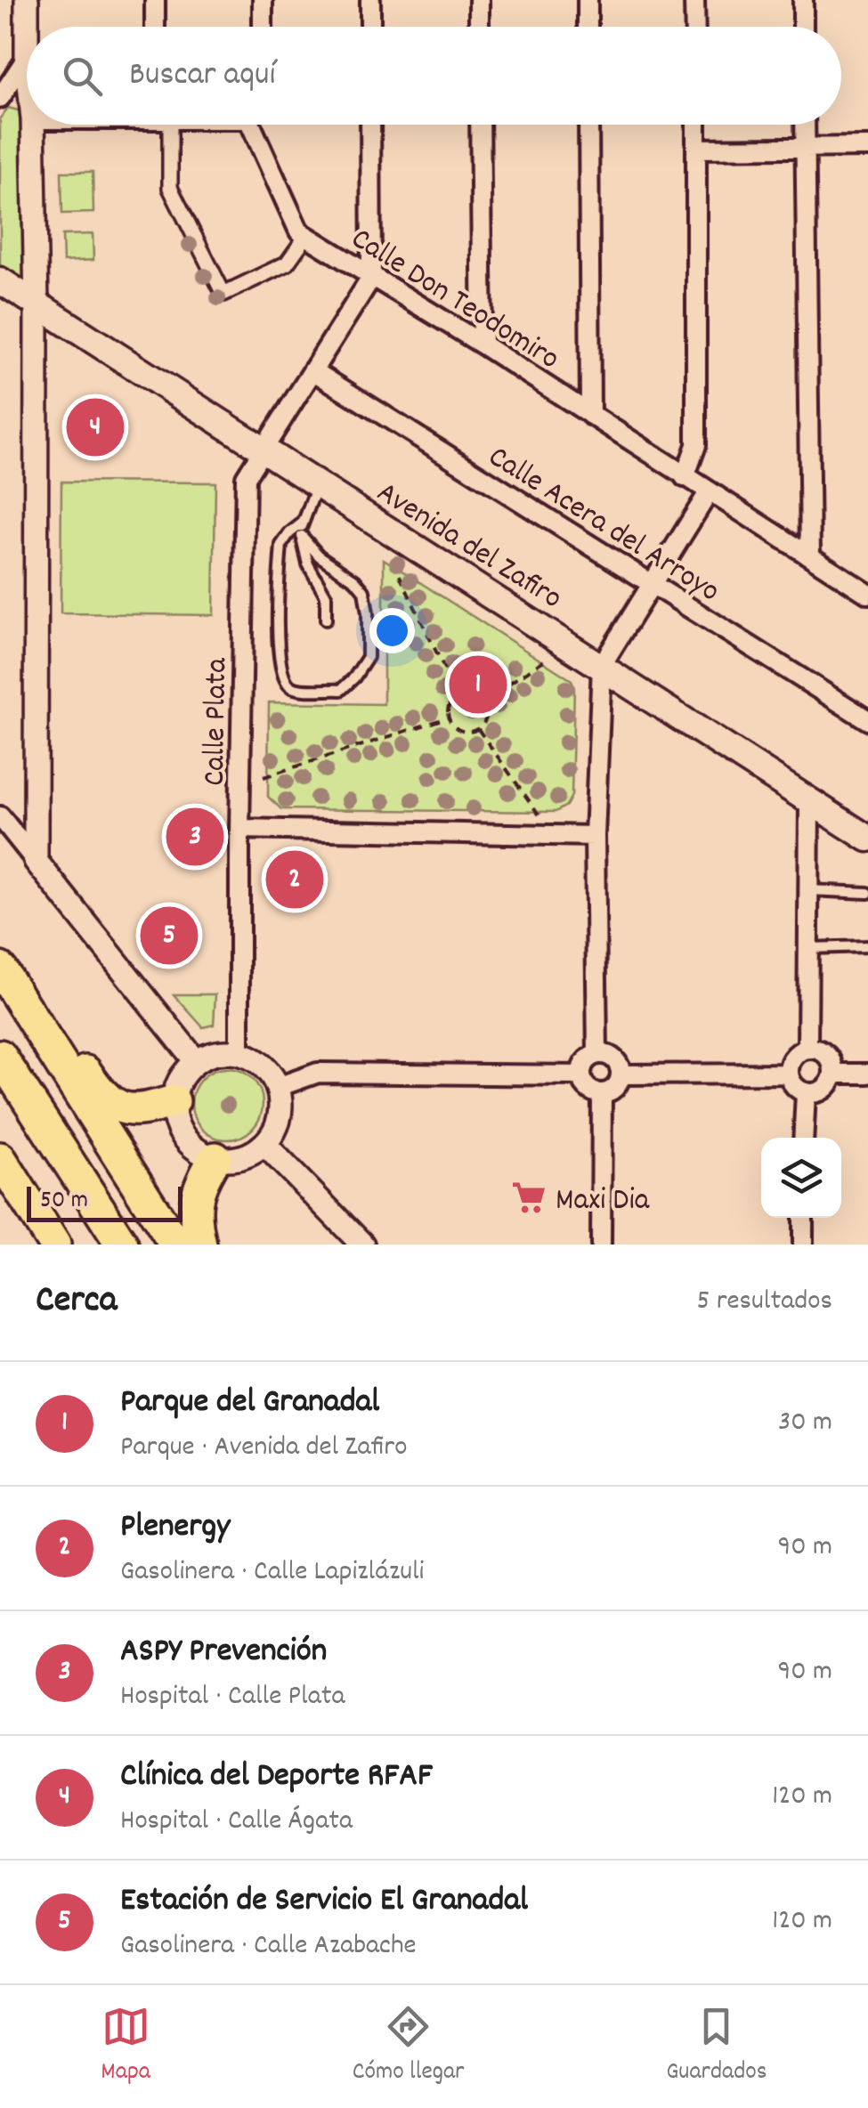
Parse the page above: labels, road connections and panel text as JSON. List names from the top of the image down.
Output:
{
  "streets": {
    "main road": ["Avenida del Zafiro"],
    "street": ["Calle Don Teodomiro", "Calle Acera del Arroyo", "Calle Plata"]
  },
  "crossings": [
    ["Calle Don Teodomiro", "Calle Plata"],
    ["Calle Acera del Arroyo", "Calle Plata"],
    ["Avenida del Zafiro", "Calle Plata"]
  ],
  "places": {
    "supermarket": ["Maxi Dia"]
  },
  "scale_bar": "50 m",
  "page": {
    "search": "Buscar aquí",
    "pins": [
      "4",
      "1",
      "3",
      "2",
      "5"
    ],
    "scale": "50 m",
    "heading": ["Cerca", "5 resultados"],
    "list": [
      {
        "mark": "1",
        "name": "Parque del Granadal",
        "note": "Parque · Avenida del Zafiro",
        "value": "30 m"
      },
      {
        "mark": "2",
        "name": "Plenergy",
        "note": "Gasolinera · Calle Lapizlázuli",
        "value": "90 m"
      },
      {
        "mark": "3",
        "name": "ASPY Prevención",
        "note": "Hospital · Calle Plata",
        "value": "90 m"
      },
      {
        "mark": "4",
        "name": "Clínica del Deporte RFAF",
        "note": "Hospital · Calle Ágata",
        "value": "120 m"
      },
      {
        "mark": "5",
        "name": "Estación de Servicio El Granadal",
        "note": "Gasolinera · Calle Azabache",
        "value": "120 m"
      }
    ],
    "nav": ["Mapa", "Cómo llegar", "Guardados"]
  }
}
